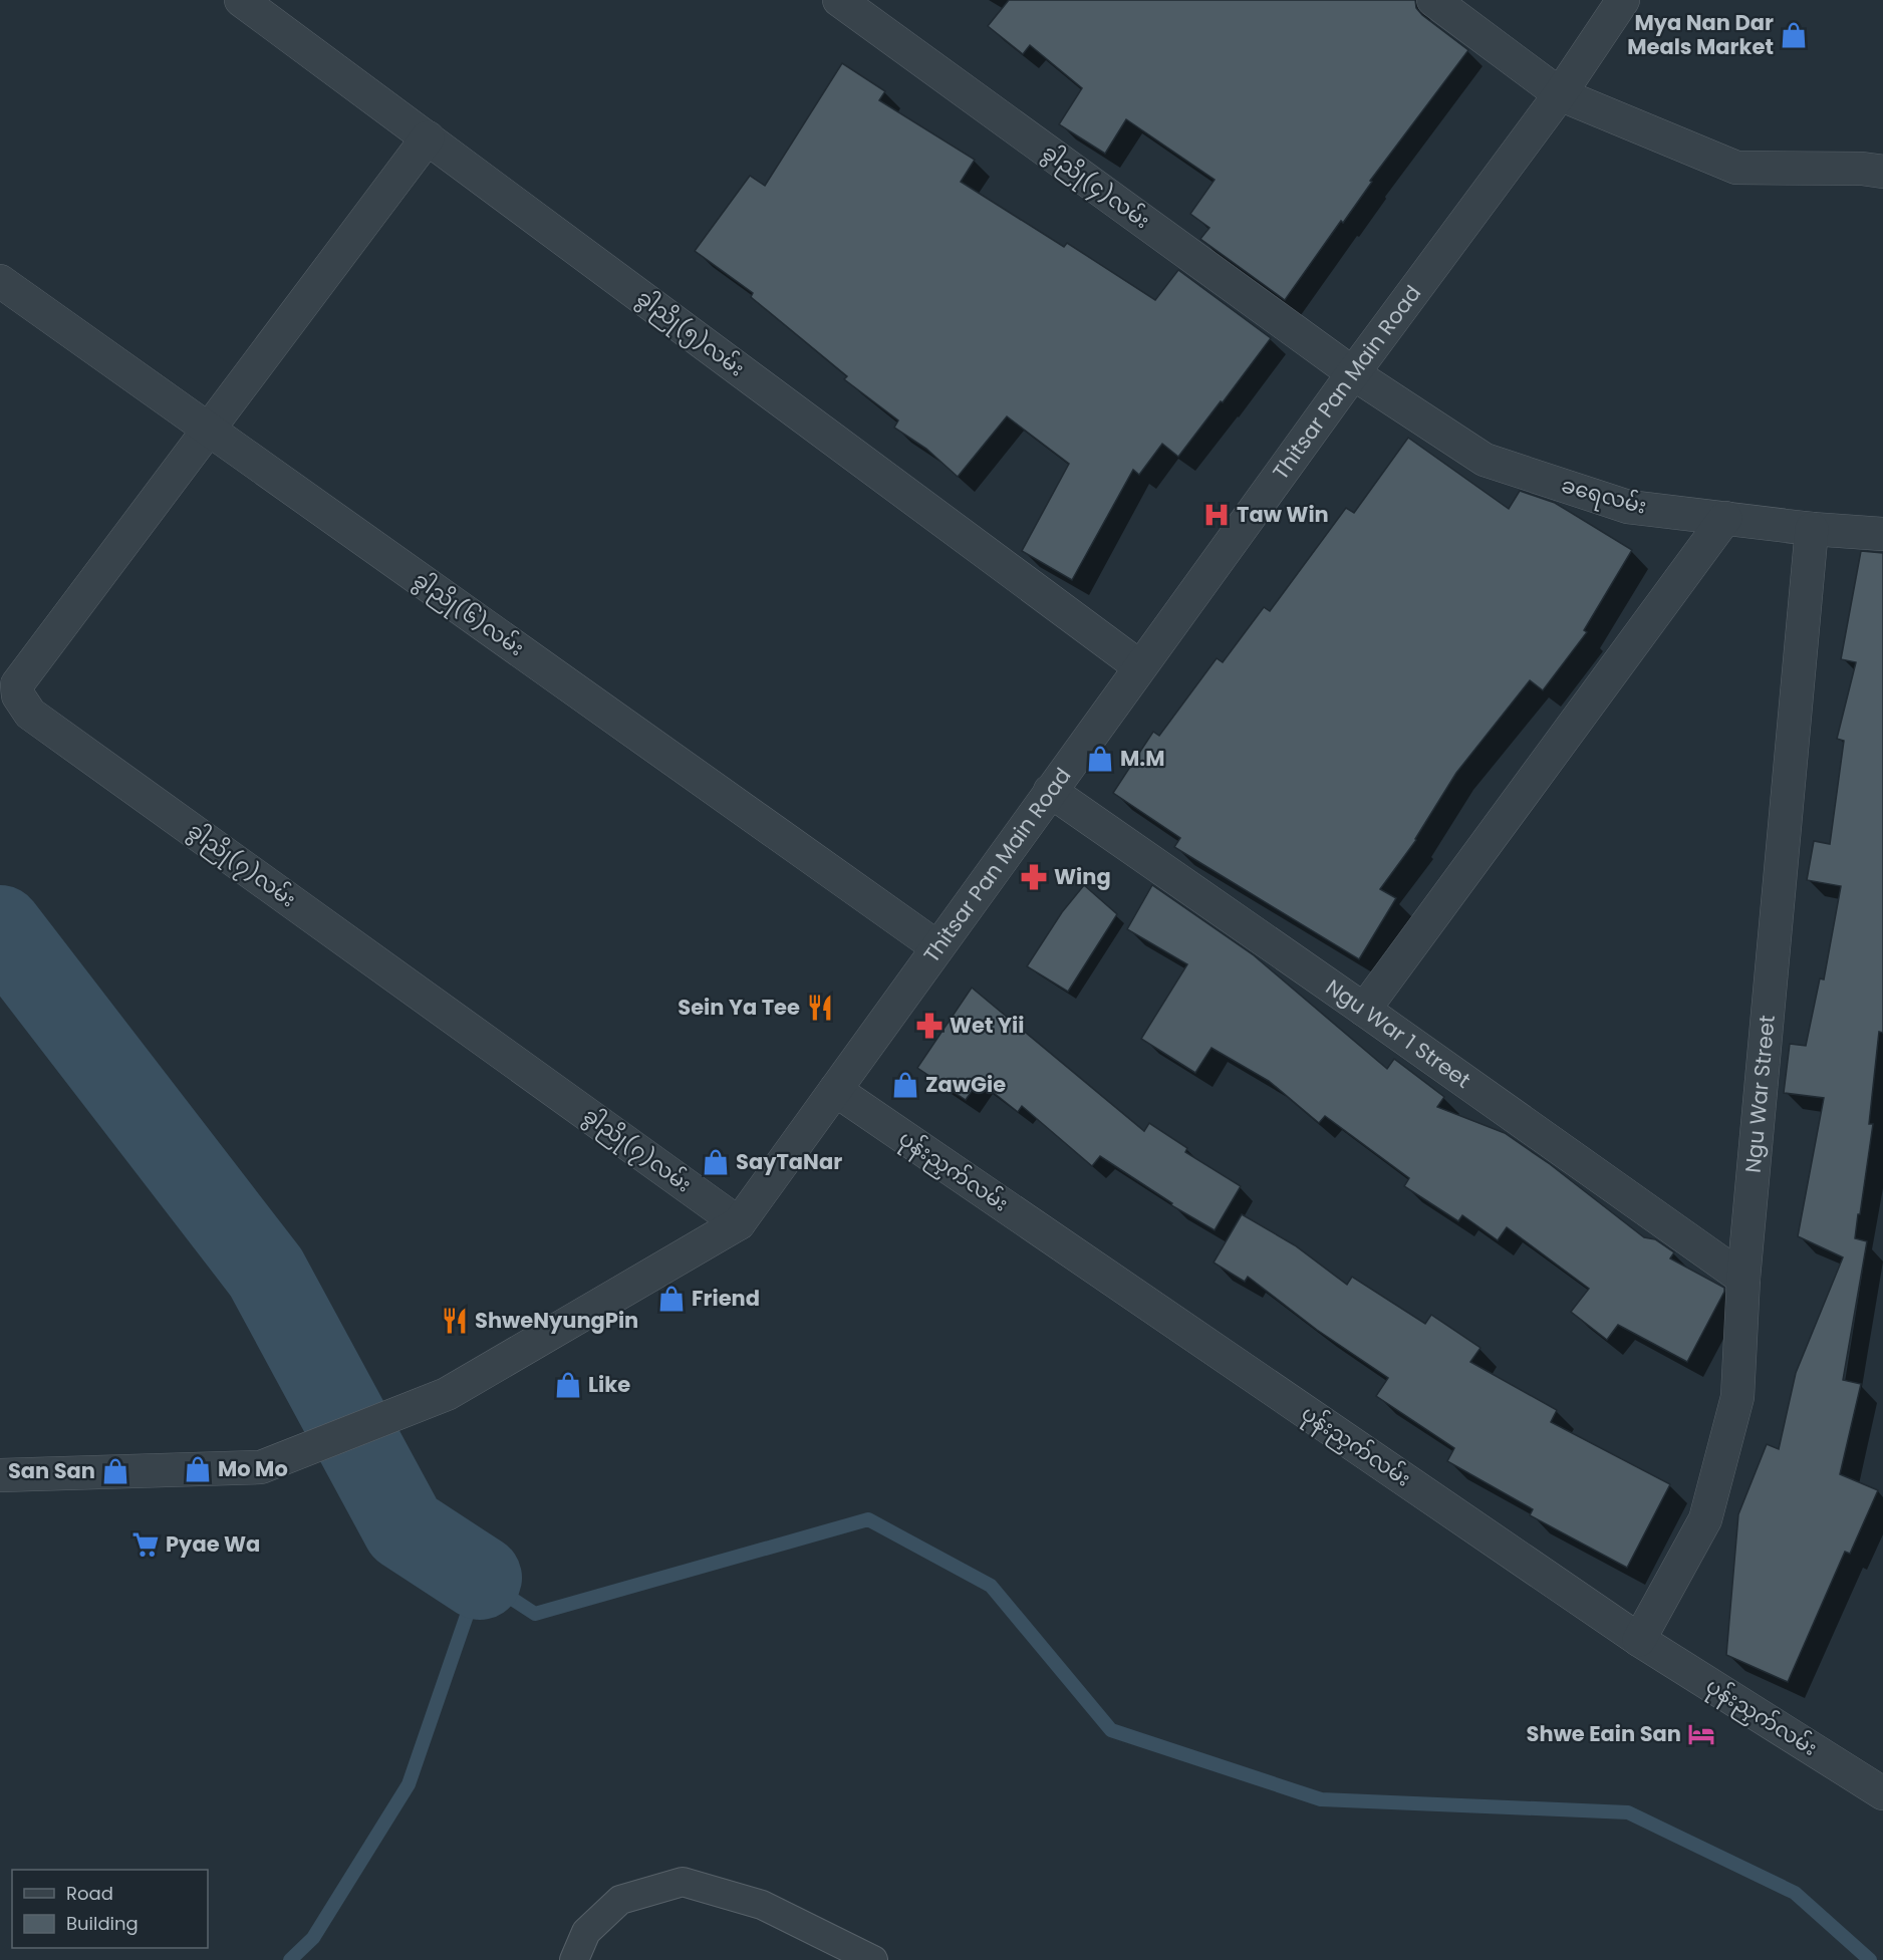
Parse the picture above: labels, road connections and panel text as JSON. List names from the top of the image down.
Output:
{
  "streets": {
    "street": [
      "ခွါညို(၄)လမ်း",
      "ခွါညို(၅)လမ်း",
      "Thitsar Pan Main Road",
      "ခရေလမ်း",
      "ခွါညို(၆)လမ်း",
      "ခွါညို(၇)လမ်း",
      "Ngu War 1 Street",
      "Ngu War Street",
      "ပုန်းညှက်လမ်း"
    ]
  },
  "crossings": [
    ["ခွါညို(၄)လမ်း", "Thitsar Pan Main Road"],
    ["ခွါညို(၄)လမ်း", "ခရေလမ်း"],
    ["ခွါညို(၅)လမ်း", "Thitsar Pan Main Road"],
    ["ခွါညို(၅)လမ်း", "ခွါညို(၇)လမ်း"],
    ["Thitsar Pan Main Road", "ခရေလမ်း"],
    ["Thitsar Pan Main Road", "ခွါညို(၆)လမ်း"],
    ["Thitsar Pan Main Road", "ခွါညို(၇)လမ်း"],
    ["Thitsar Pan Main Road", "Ngu War 1 Street"],
    ["Thitsar Pan Main Road", "ပုန်းညှက်လမ်း"],
    ["ခရေလမ်း", "Ngu War Street"],
    ["ခွါညို(၆)လမ်း", "ခွါညို(၇)လမ်း"],
    ["Ngu War 1 Street", "Ngu War Street"],
    ["Ngu War Street", "ပုန်းညှက်လမ်း"]
  ],
  "places": {
    "shop": [
      "Mya Nan Dar Meals Market",
      "M.M",
      "ZawGie",
      "SayTaNar",
      "Friend",
      "Like",
      "Mo Mo",
      "San San"
    ],
    "hospital": ["Taw Win"],
    "pharmacy": ["Wing", "Wet Yii"],
    "restaurant": ["Sein Ya Tee", "ShweNyungPin"],
    "supermarket": ["Pyae Wa"],
    "hotel": ["Shwe Eain San"]
  },
  "legend": ["Road", "Building"]
}
